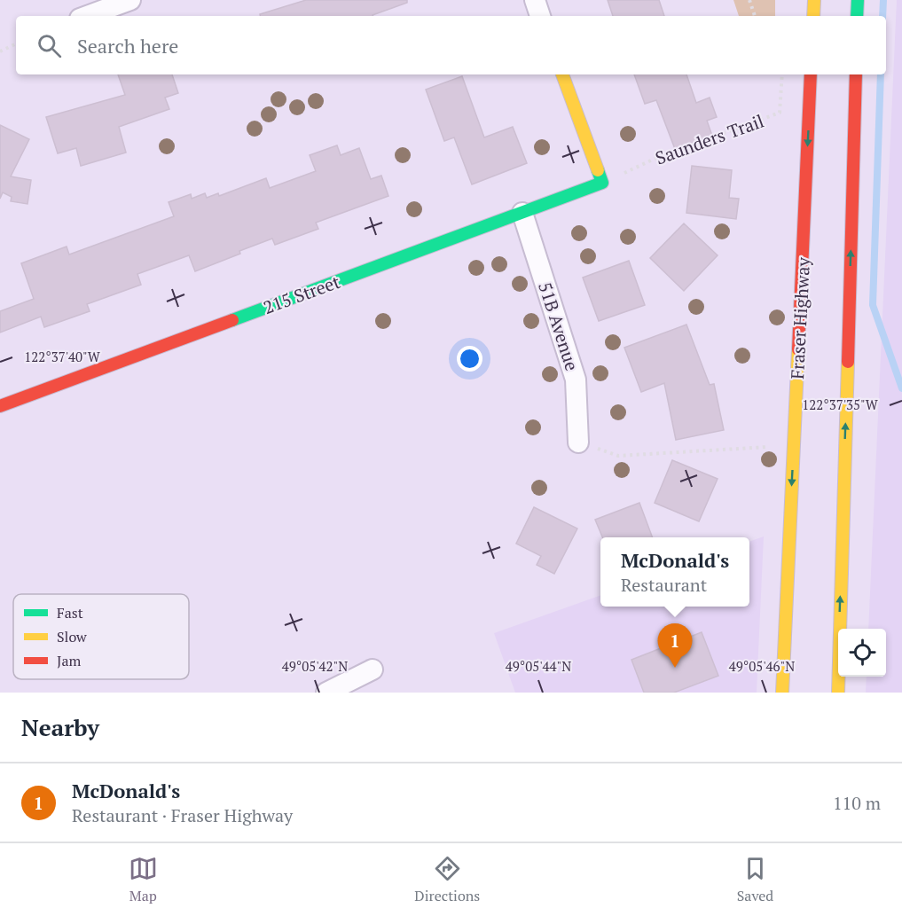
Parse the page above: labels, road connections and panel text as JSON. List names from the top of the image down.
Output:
{
  "streets": {
    "main road": ["215 Street", "Fraser Highway"],
    "street": ["51B Avenue"],
    "path": ["Saunders Trail"]
  },
  "crossings": [
    ["Saunders Trail", "215 Street"],
    ["215 Street", "51B Avenue"]
  ],
  "legend": ["Fast", "Slow", "Jam"],
  "page": {
    "search": "Search here",
    "popup": ["McDonald's", "Restaurant"],
    "pins": "1",
    "heading": "Nearby",
    "list": [
      {
        "mark": "1",
        "name": "McDonald's",
        "note": "Restaurant · Fraser Highway",
        "value": "110 m"
      }
    ],
    "nav": ["Map", "Directions", "Saved"]
  },
  "coordinates": [
    "122°37'40\"W",
    "122°37'35\"W",
    "49°05'42\"N",
    "49°05'44\"N",
    "49°05'46\"N"
  ]
}
